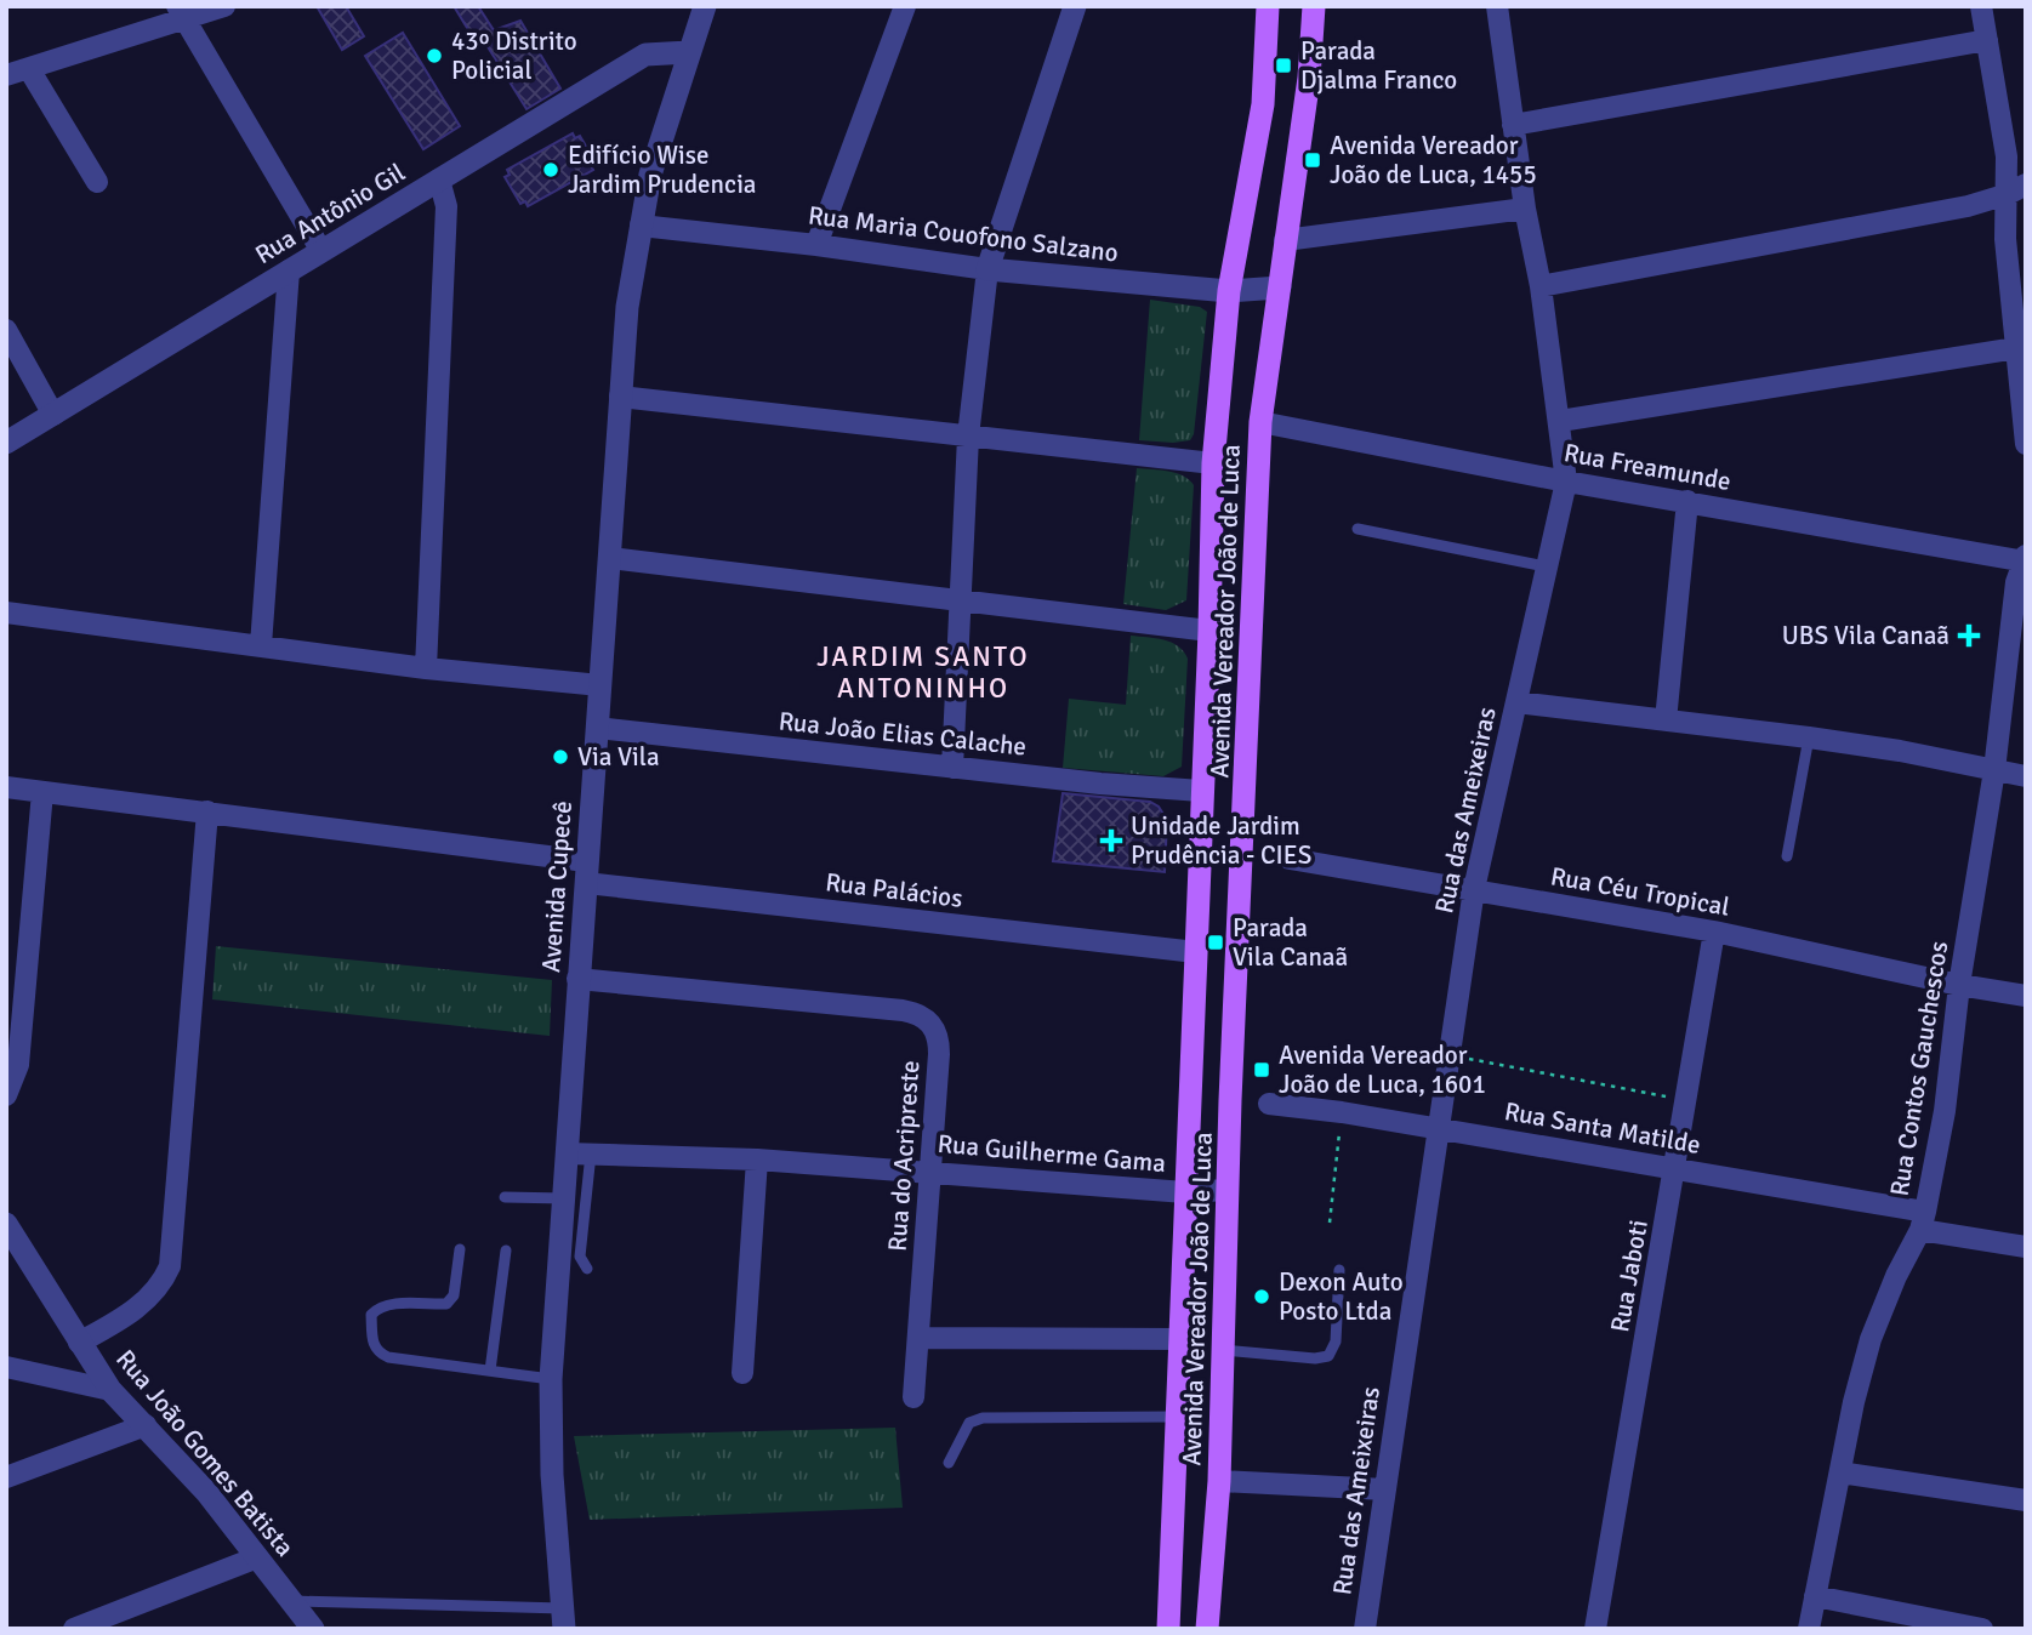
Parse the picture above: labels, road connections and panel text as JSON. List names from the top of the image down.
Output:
{
  "streets": {
    "main road": ["Avenida Vereador João de Luca"],
    "street": [
      "Rua Antônio Gil",
      "Rua Maria Couofono Salzano",
      "Rua Freamunde",
      "Rua João Elias Calache",
      "Rua das Ameixeiras",
      "Avenida Cupecê",
      "Rua Palácios",
      "Rua Céu Tropical",
      "Rua Contos Gauchescos",
      "Rua Santa Matilde",
      "Rua Guilherme Gama",
      "Rua do Acripreste",
      "Rua Jaboti",
      "Rua João Gomes Batista"
    ]
  },
  "crossings": [
    ["Rua Antônio Gil", "Avenida Cupecê"],
    ["Rua Maria Couofono Salzano", "Avenida Vereador João de Luca"],
    ["Rua Maria Couofono Salzano", "Avenida Cupecê"],
    ["Rua Freamunde", "Avenida Vereador João de Luca"],
    ["Rua Freamunde", "Rua das Ameixeiras"],
    ["Rua Freamunde", "Rua Contos Gauchescos"],
    ["Avenida Vereador João de Luca", "Rua João Elias Calache"],
    ["Avenida Vereador João de Luca", "Rua Palácios"],
    ["Avenida Vereador João de Luca", "Rua Guilherme Gama"],
    ["Rua João Elias Calache", "Avenida Cupecê"],
    ["Rua das Ameixeiras", "Rua Céu Tropical"],
    ["Rua das Ameixeiras", "Rua Santa Matilde"],
    ["Avenida Cupecê", "Rua Palácios"],
    ["Avenida Cupecê", "Rua Guilherme Gama"],
    ["Avenida Cupecê", "Rua do Acripreste"],
    ["Rua Céu Tropical", "Rua Contos Gauchescos"],
    ["Rua Céu Tropical", "Rua Jaboti"],
    ["Rua Contos Gauchescos", "Rua Santa Matilde"],
    ["Rua Santa Matilde", "Rua Jaboti"],
    ["Rua Guilherme Gama", "Rua do Acripreste"]
  ],
  "districts": ["JARDIM SANTO ANTONINHO"],
  "places": {
    "other": [
      "43º Distrito Policial",
      "Edifício Wise Jardim Prudencia",
      "Via Vila",
      "Dexon Auto Posto Ltda"
    ],
    "transit": [
      "Parada Djalma Franco",
      "Avenida Vereador João de Luca, 1455",
      "Parada Vila Canaã",
      "Avenida Vereador João de Luca, 1601"
    ],
    "health": ["UBS Vila Canaã", "Unidade Jardim Prudência - CIES"]
  }
}
